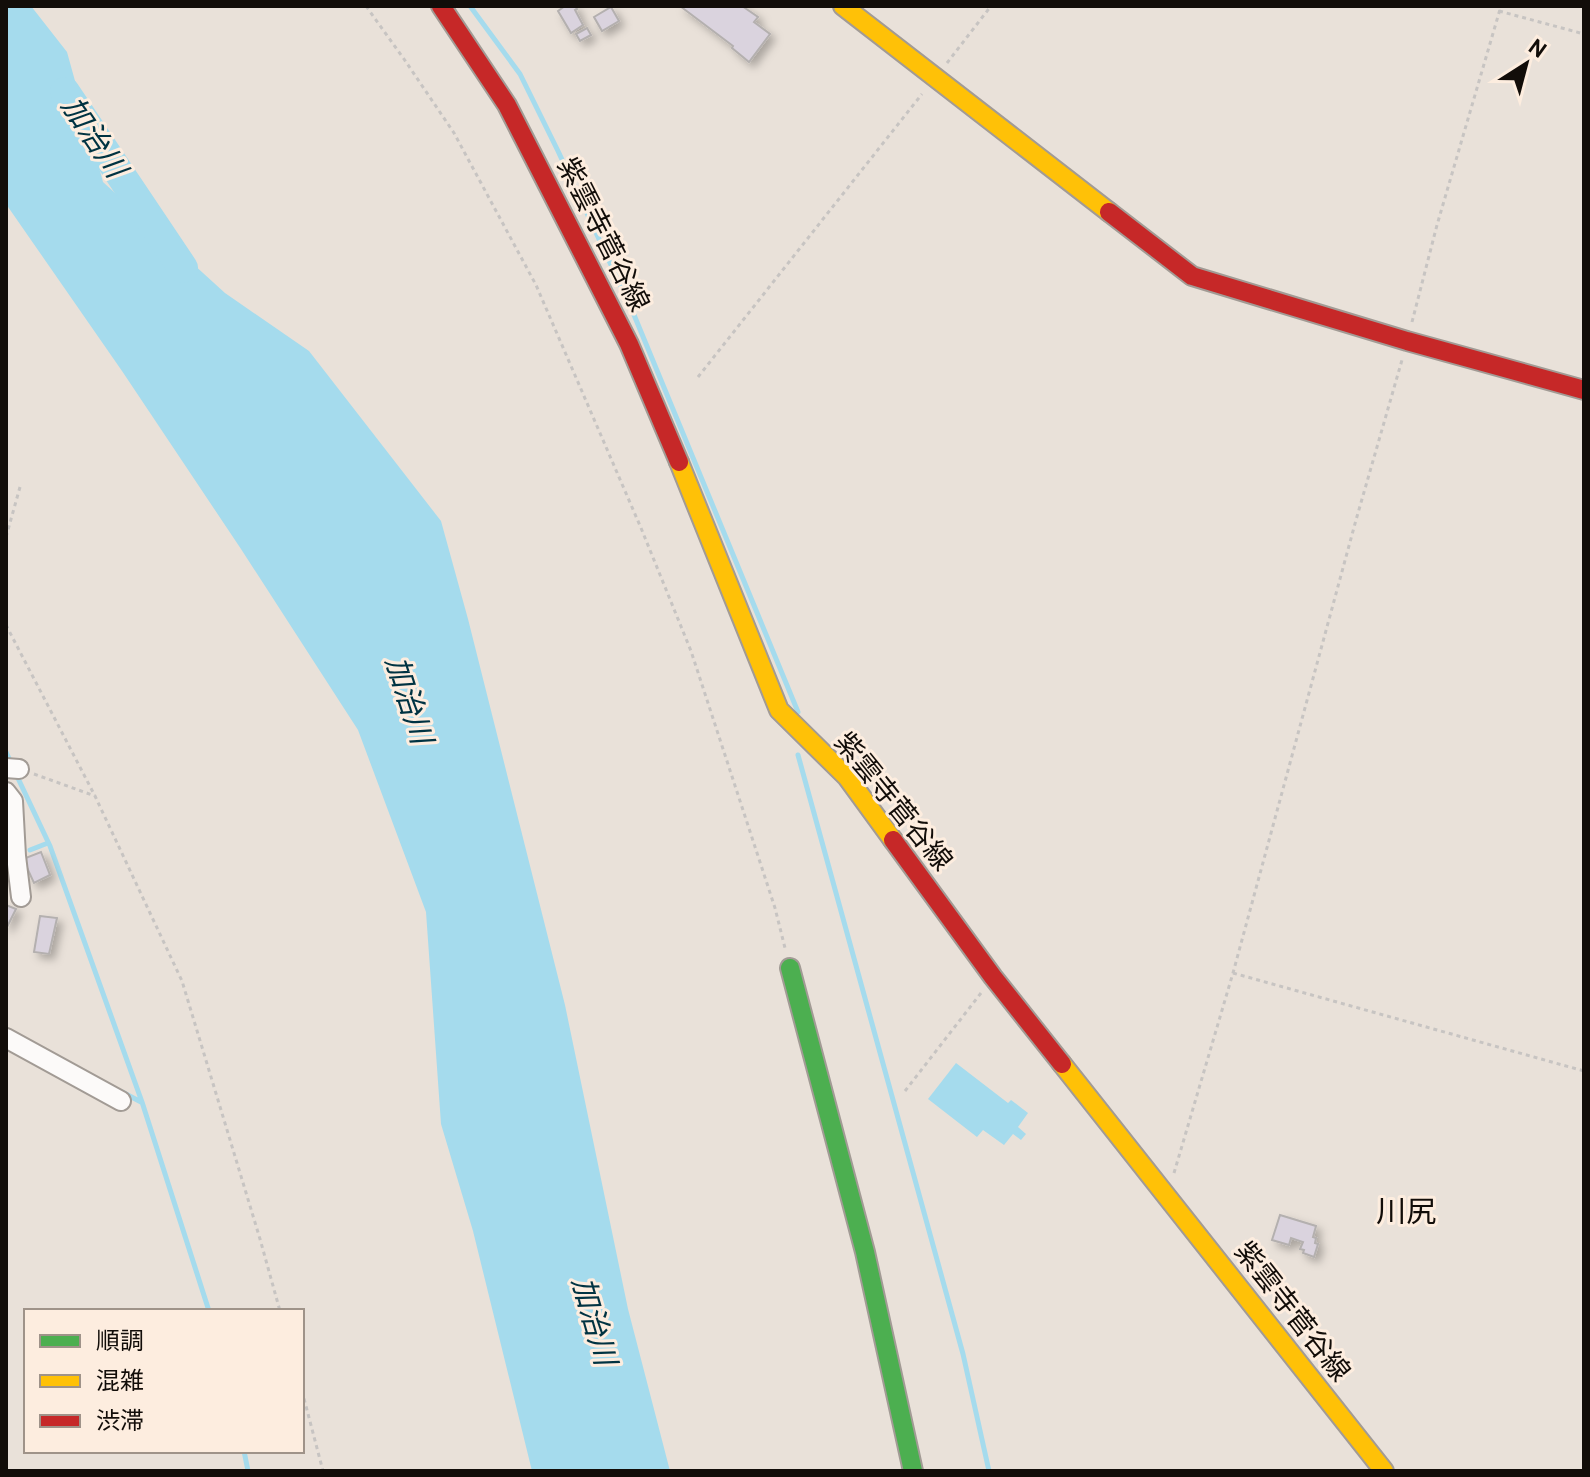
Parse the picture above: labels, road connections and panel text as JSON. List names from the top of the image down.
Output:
{
  "streets": {
    "main road": ["紫雲寺菅谷線"]
  },
  "districts": ["川尻"],
  "water": ["加治川"],
  "legend": ["順調", "混雑", "渋滞"],
  "north": "top right"
}
